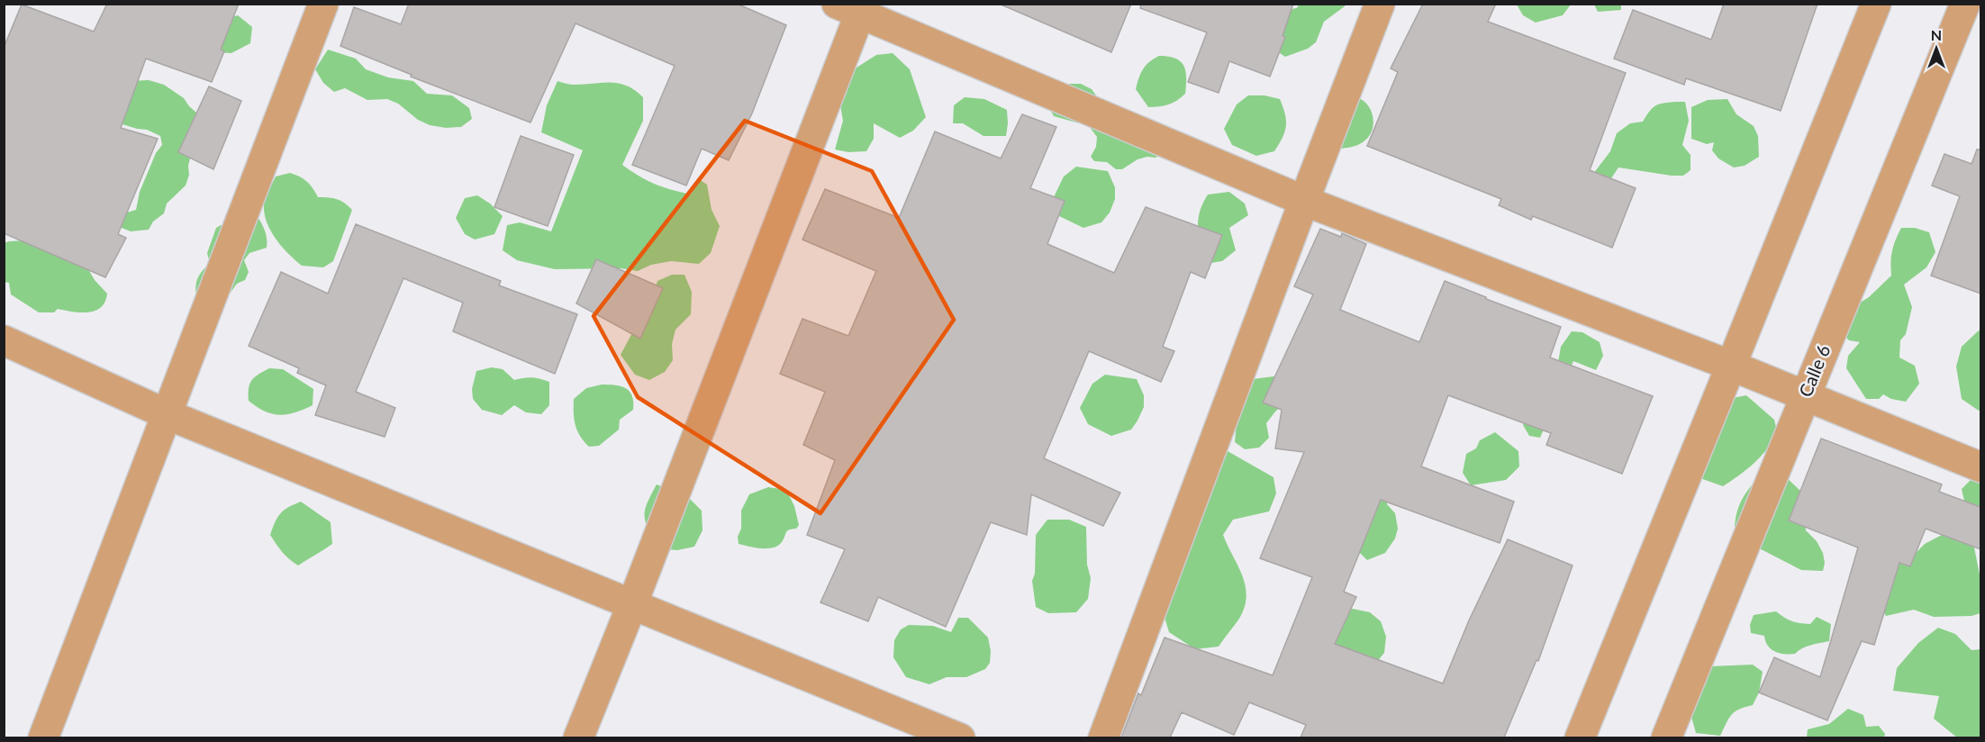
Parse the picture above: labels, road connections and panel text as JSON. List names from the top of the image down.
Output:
{
  "streets": {
    "street": ["Calle 6"]
  },
  "north": "top"
}
